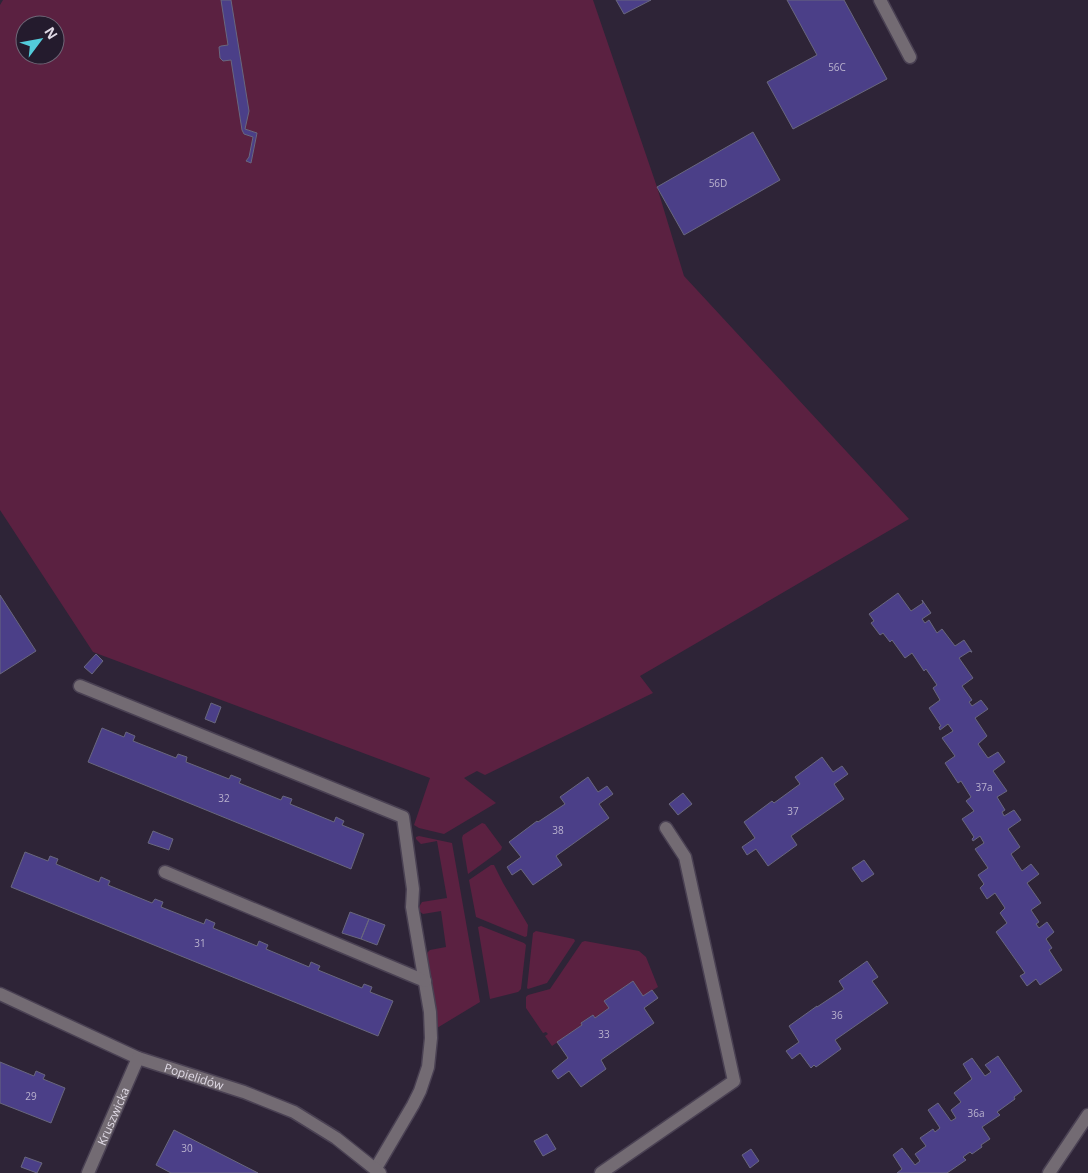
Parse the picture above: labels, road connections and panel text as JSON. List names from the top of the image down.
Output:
{
  "streets": {
    "street": ["Popielidów", "Kruszwicka"]
  },
  "crossings": [
    ["Popielidów", "Kruszwicka"]
  ],
  "house_numbers": [
    "56C",
    "56D",
    "37a",
    "32",
    "37",
    "38",
    "31",
    "36",
    "33",
    "29",
    "36a",
    "30"
  ],
  "north": "top right"
}
